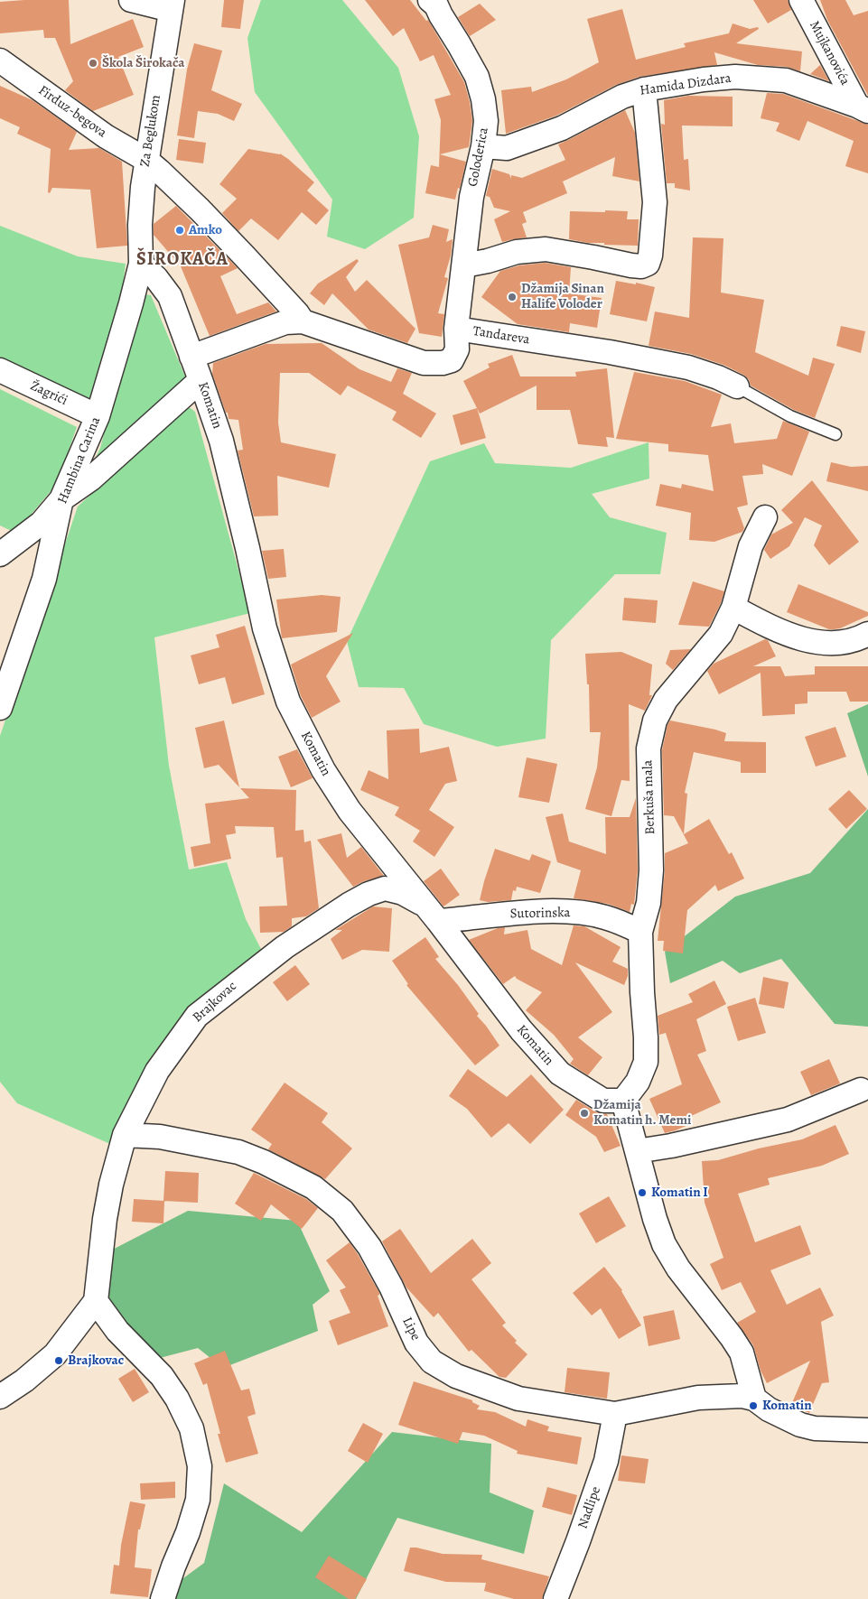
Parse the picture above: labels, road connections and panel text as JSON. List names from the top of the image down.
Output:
{
  "streets": {
    "street": [
      "Mujkanovića",
      "Hamida Dizdara",
      "Firduz-begova",
      "Za Beglukom",
      "Goloderica",
      "Tandareva",
      "Žagrići",
      "Komatin",
      "Hambina Carina",
      "Berkuša mala",
      "Sutorinska",
      "Brajkovac",
      "Lipe",
      "Nadlipe"
    ]
  },
  "crossings": [
    ["Mujkanovića", "Hamida Dizdara"],
    ["Hamida Dizdara", "Goloderica"],
    ["Firduz-begova", "Za Beglukom"],
    ["Za Beglukom", "Komatin"],
    ["Za Beglukom", "Hambina Carina"],
    ["Goloderica", "Tandareva"],
    ["Tandareva", "Komatin"],
    ["Žagrići", "Hambina Carina"],
    ["Komatin", "Hambina Carina"],
    ["Komatin", "Berkuša mala"],
    ["Komatin", "Sutorinska"],
    ["Komatin", "Brajkovac"],
    ["Berkuša mala", "Sutorinska"],
    ["Sutorinska", "Brajkovac"],
    ["Brajkovac", "Lipe"],
    ["Lipe", "Nadlipe"]
  ],
  "districts": ["ŠIROKAČA"],
  "places": [
    "Škola Širokača",
    "Amko",
    "Džamija Sinan Halife Voloder",
    "Džamija Komatin h. Memi",
    "Komatin I",
    "Brajkovac",
    "Komatin"
  ]
}
